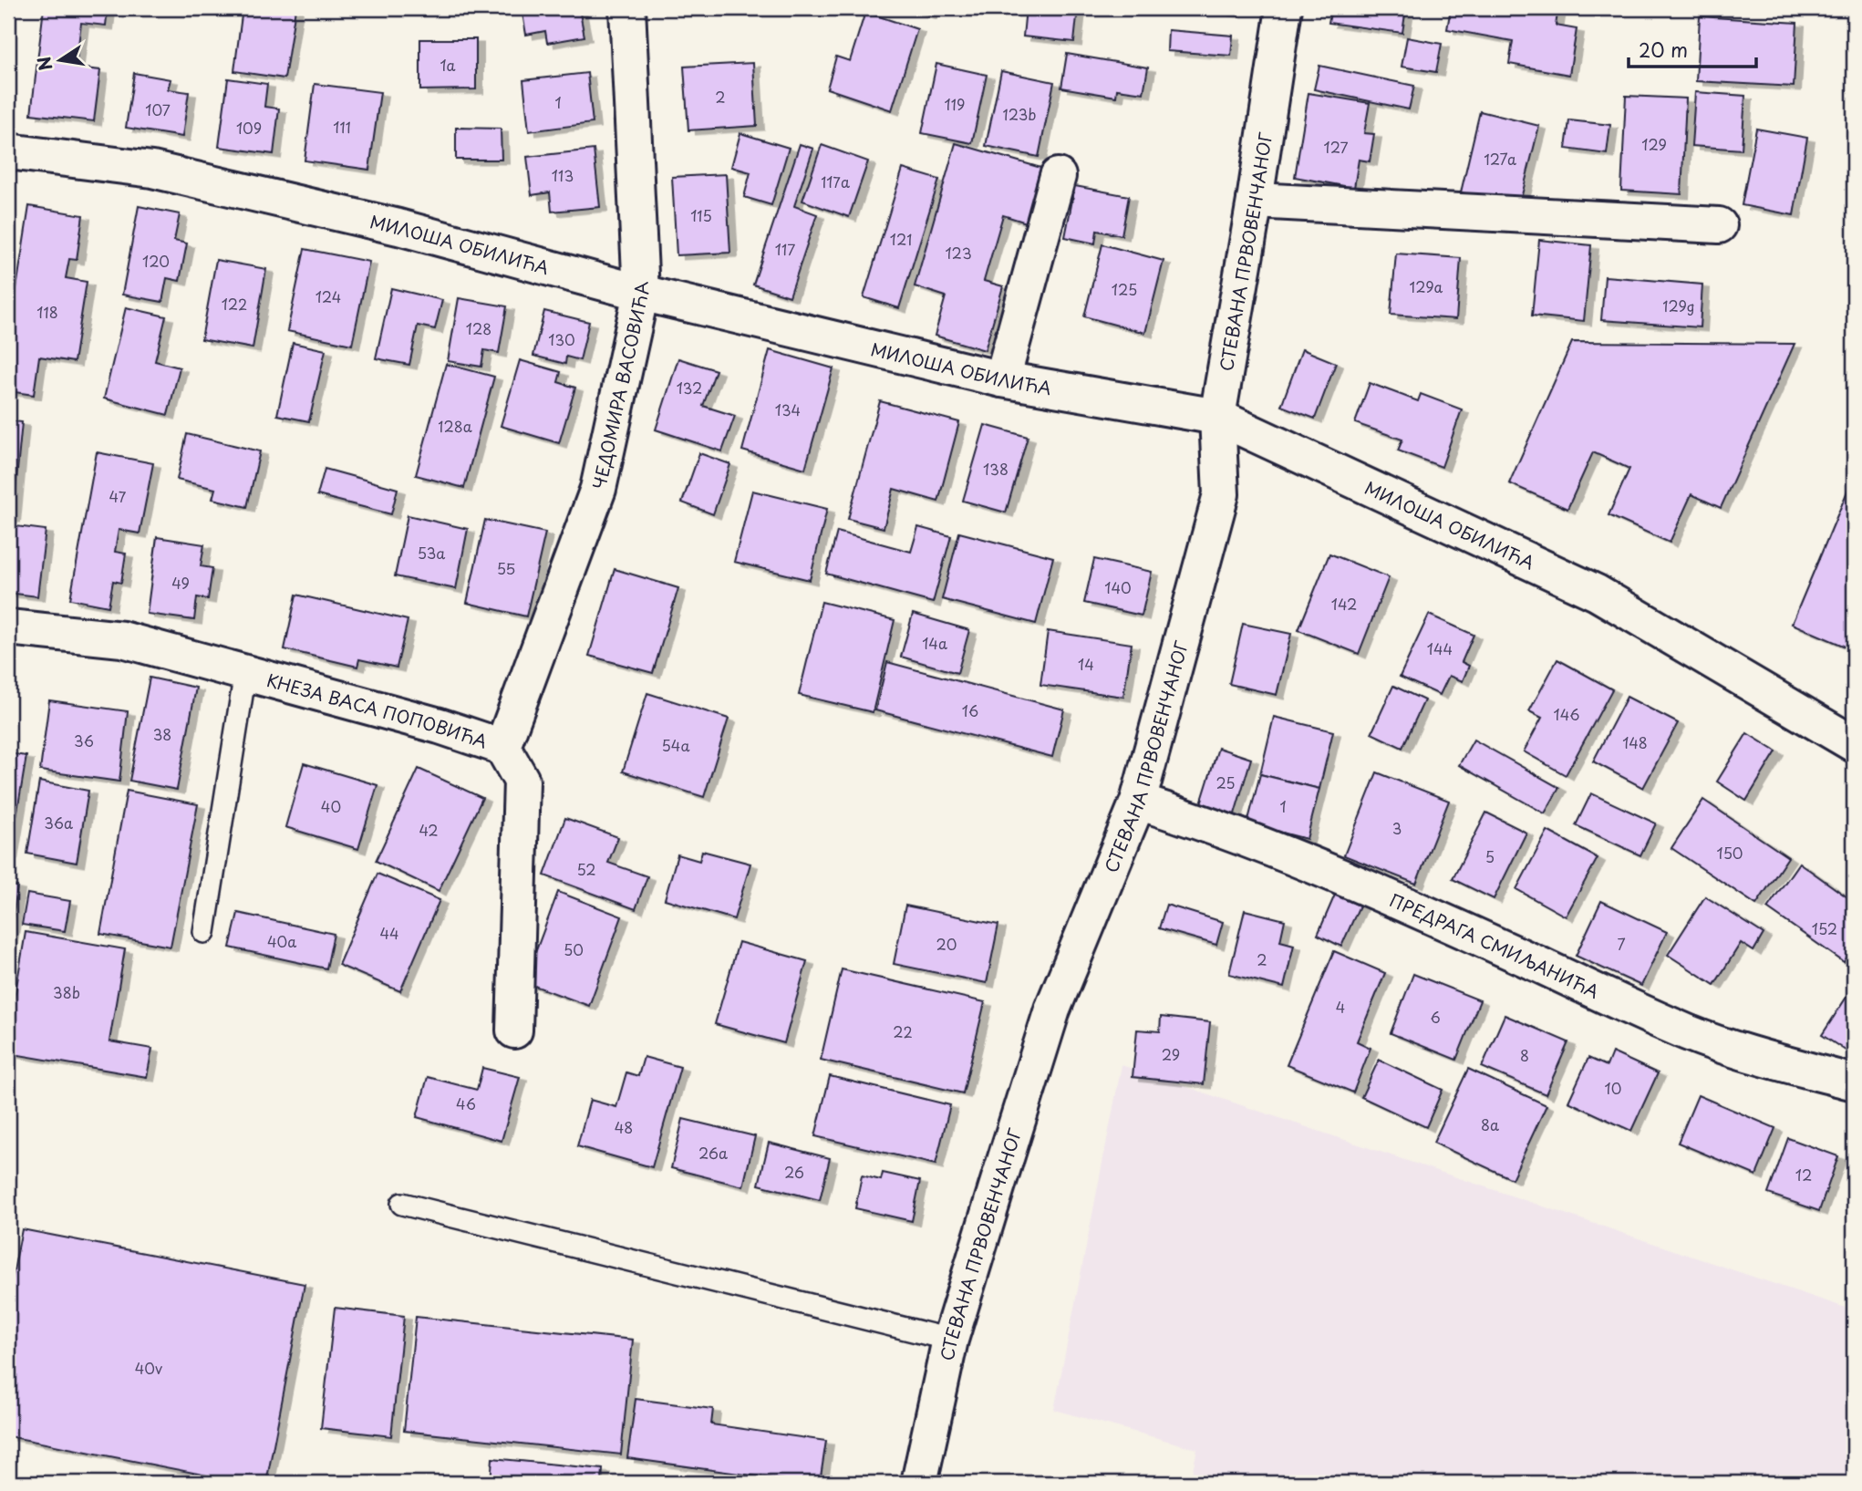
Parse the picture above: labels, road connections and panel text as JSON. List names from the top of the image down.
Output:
{
  "streets": {
    "street": [
      "МИЛОША ОБИЛИЋА",
      "СТЕВАНА ПРВОВЕНЧАНОГ",
      "ЧЕДОМИРА ВАСОВИЋА",
      "КНЕЗА ВАСА ПОПОВИЋА",
      "ПРЕДРАГА СМИЉАНИЋА"
    ]
  },
  "crossings": [
    ["МИЛОША ОБИЛИЋА", "СТЕВАНА ПРВОВЕНЧАНОГ"],
    ["МИЛОША ОБИЛИЋА", "ЧЕДОМИРА ВАСОВИЋА"],
    ["СТЕВАНА ПРВОВЕНЧАНОГ", "ПРЕДРАГА СМИЉАНИЋА"],
    ["ЧЕДОМИРА ВАСОВИЋА", "КНЕЗА ВАСА ПОПОВИЋА"]
  ],
  "house_numbers": [
    "1a",
    "2",
    "1",
    "119",
    "107",
    "123b",
    "111",
    "109",
    "129",
    "127",
    "127a",
    "113",
    "117a",
    "115",
    "121",
    "117",
    "123",
    "120",
    "129a",
    "125",
    "124",
    "122",
    "129g",
    "118",
    "128",
    "130",
    "132",
    "134",
    "128a",
    "138",
    "47",
    "53a",
    "55",
    "49",
    "140",
    "142",
    "14a",
    "144",
    "14",
    "16",
    "146",
    "38",
    "36",
    "148",
    "54a",
    "25",
    "40",
    "1",
    "36a",
    "3",
    "42",
    "150",
    "5",
    "52",
    "152",
    "44",
    "40a",
    "20",
    "7",
    "50",
    "2",
    "38b",
    "4",
    "6",
    "22",
    "29",
    "8",
    "10",
    "46",
    "8a",
    "48",
    "26a",
    "26",
    "12",
    "40v"
  ],
  "scale_bar": "20 m",
  "north": "left"
}
